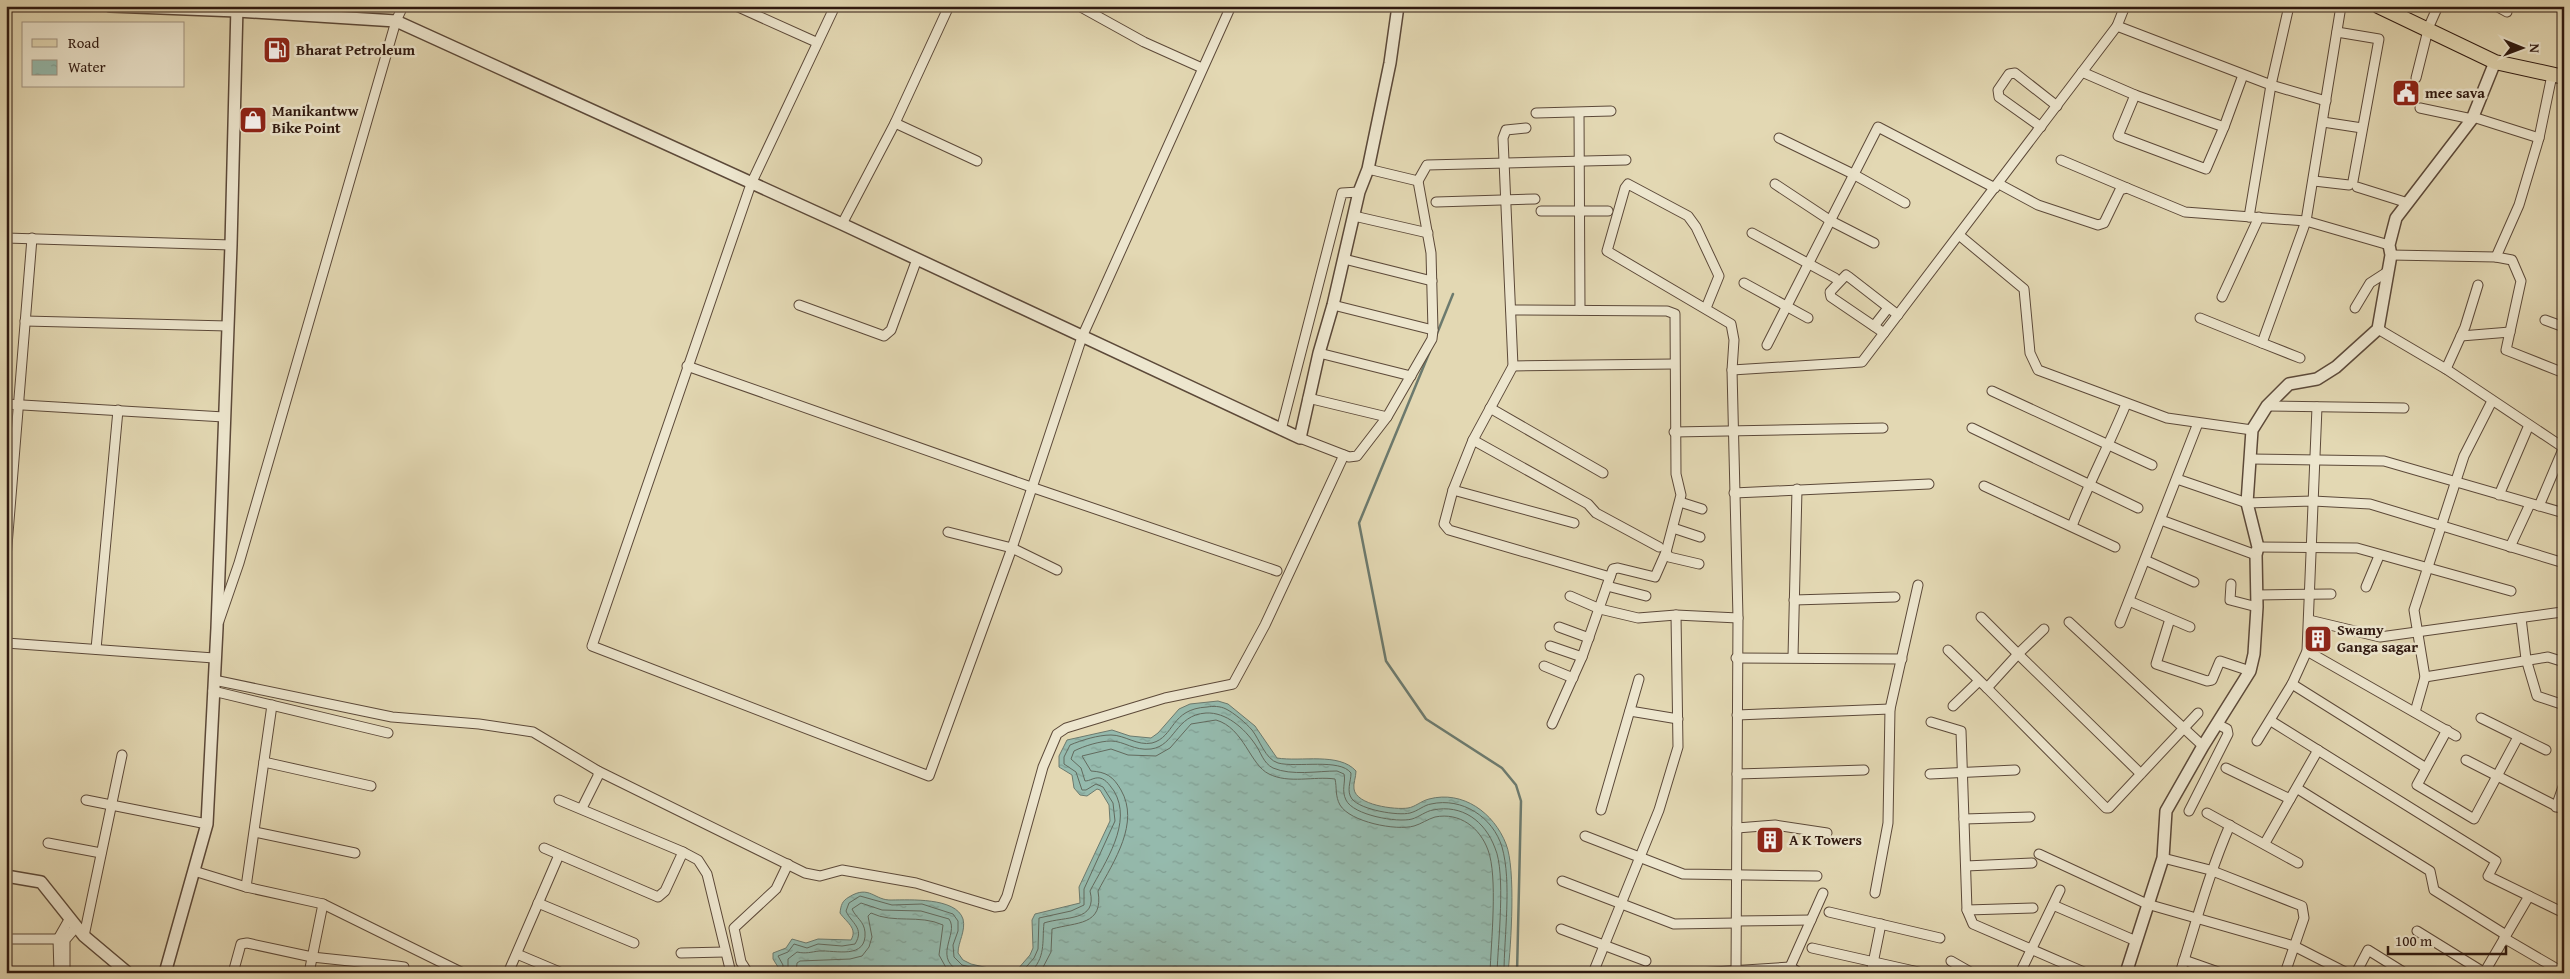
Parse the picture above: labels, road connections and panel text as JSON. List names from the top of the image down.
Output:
{
  "places": {
    "fuel station": ["Bharat Petroleum"],
    "public building": ["mee sava"],
    "shop": ["Manikantww Bike Point"],
    "building": ["Swamy Ganga sagar", "A K Towers"]
  },
  "legend": ["Road", "Water"],
  "scale_bar": "100 m",
  "north": "right"
}
